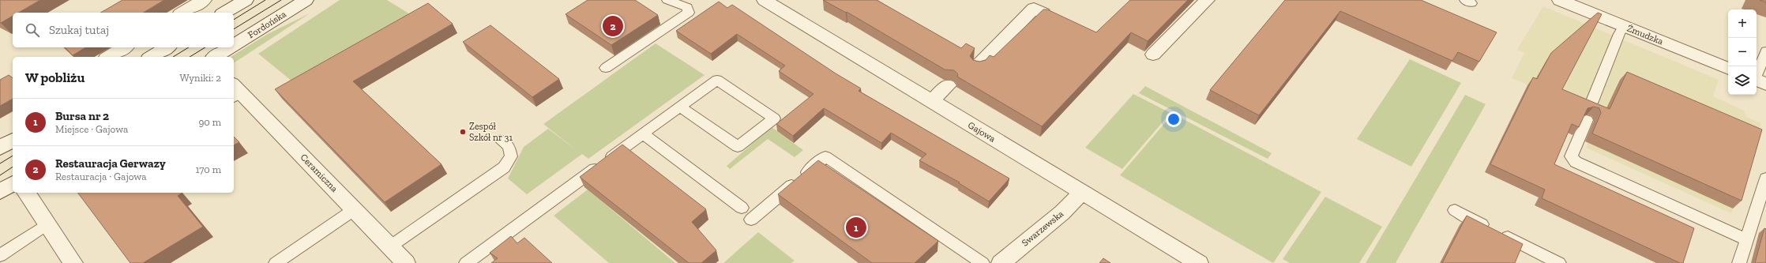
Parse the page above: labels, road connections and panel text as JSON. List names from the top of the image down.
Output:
{
  "streets": {
    "street": [
      "Fordońska",
      "Żmudzka",
      "Gajowa",
      "Ceramiczna",
      "Swarzewska"
    ]
  },
  "crossings": [
    ["Gajowa", "Swarzewska"]
  ],
  "places": ["Zespół Szkół nr 31"],
  "page": {
    "map_buttons": ["+", "−"],
    "search": "Szukaj tutaj",
    "pins": ["2", "1"],
    "heading": ["W pobliżu", "Wyniki: 2"],
    "list": [
      {
        "mark": "1",
        "name": "Bursa nr 2",
        "note": "Miejsce · Gajowa",
        "value": "90 m"
      },
      {
        "mark": "2",
        "name": "Restauracja Gerwazy",
        "note": "Restauracja · Gajowa",
        "value": "170 m"
      }
    ]
  }
}
